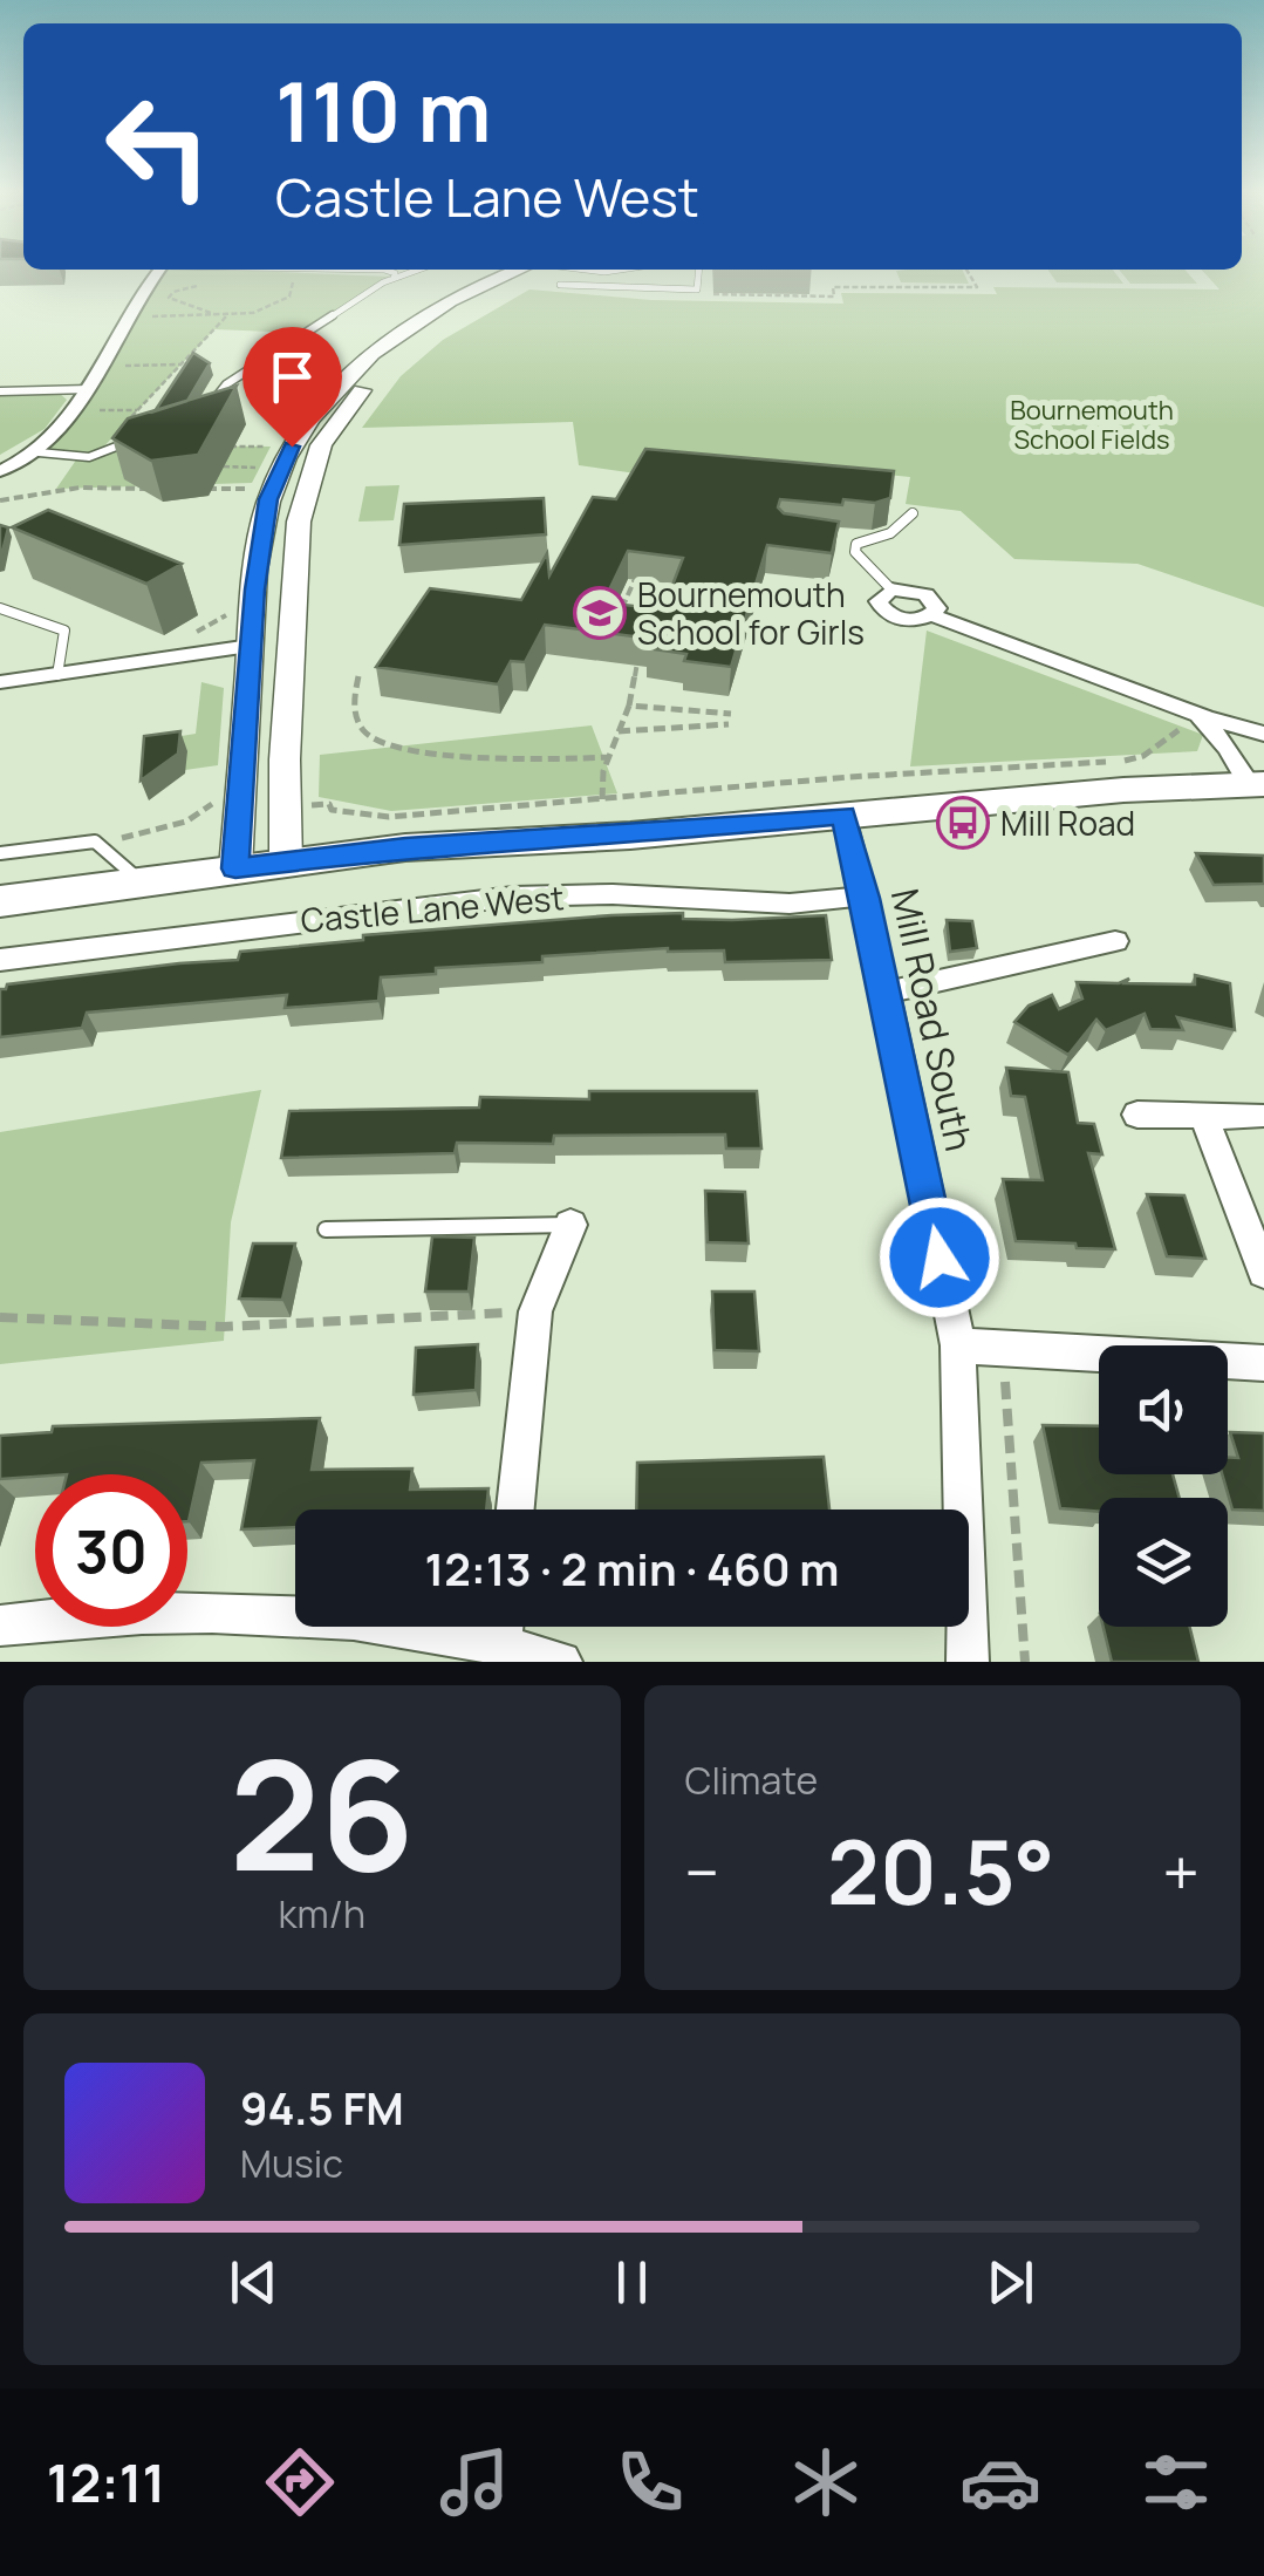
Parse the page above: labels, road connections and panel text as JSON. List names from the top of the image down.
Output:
{
  "streets": {
    "main road": ["Castle Lane West"],
    "street": ["Mill Road South"]
  },
  "crossings": [
    ["Castle Lane West", "Mill Road South"]
  ],
  "parks": ["Bournemouth School Fields"],
  "places": {
    "school or university": ["Bournemouth School for Girls"],
    "bus stop": ["Mill Road"]
  },
  "page": {
    "turn": ["110 m", "Castle Lane West"],
    "limit": "30",
    "trip": "12:13 · 2 min · 460 m",
    "tile": [
      ["26", "km/h"],
      "Climate"
    ],
    "heat": ["−", "20.5°", "+"],
    "song": ["94.5 FM", "Music"],
    "tabs": "12:11"
  }
}
